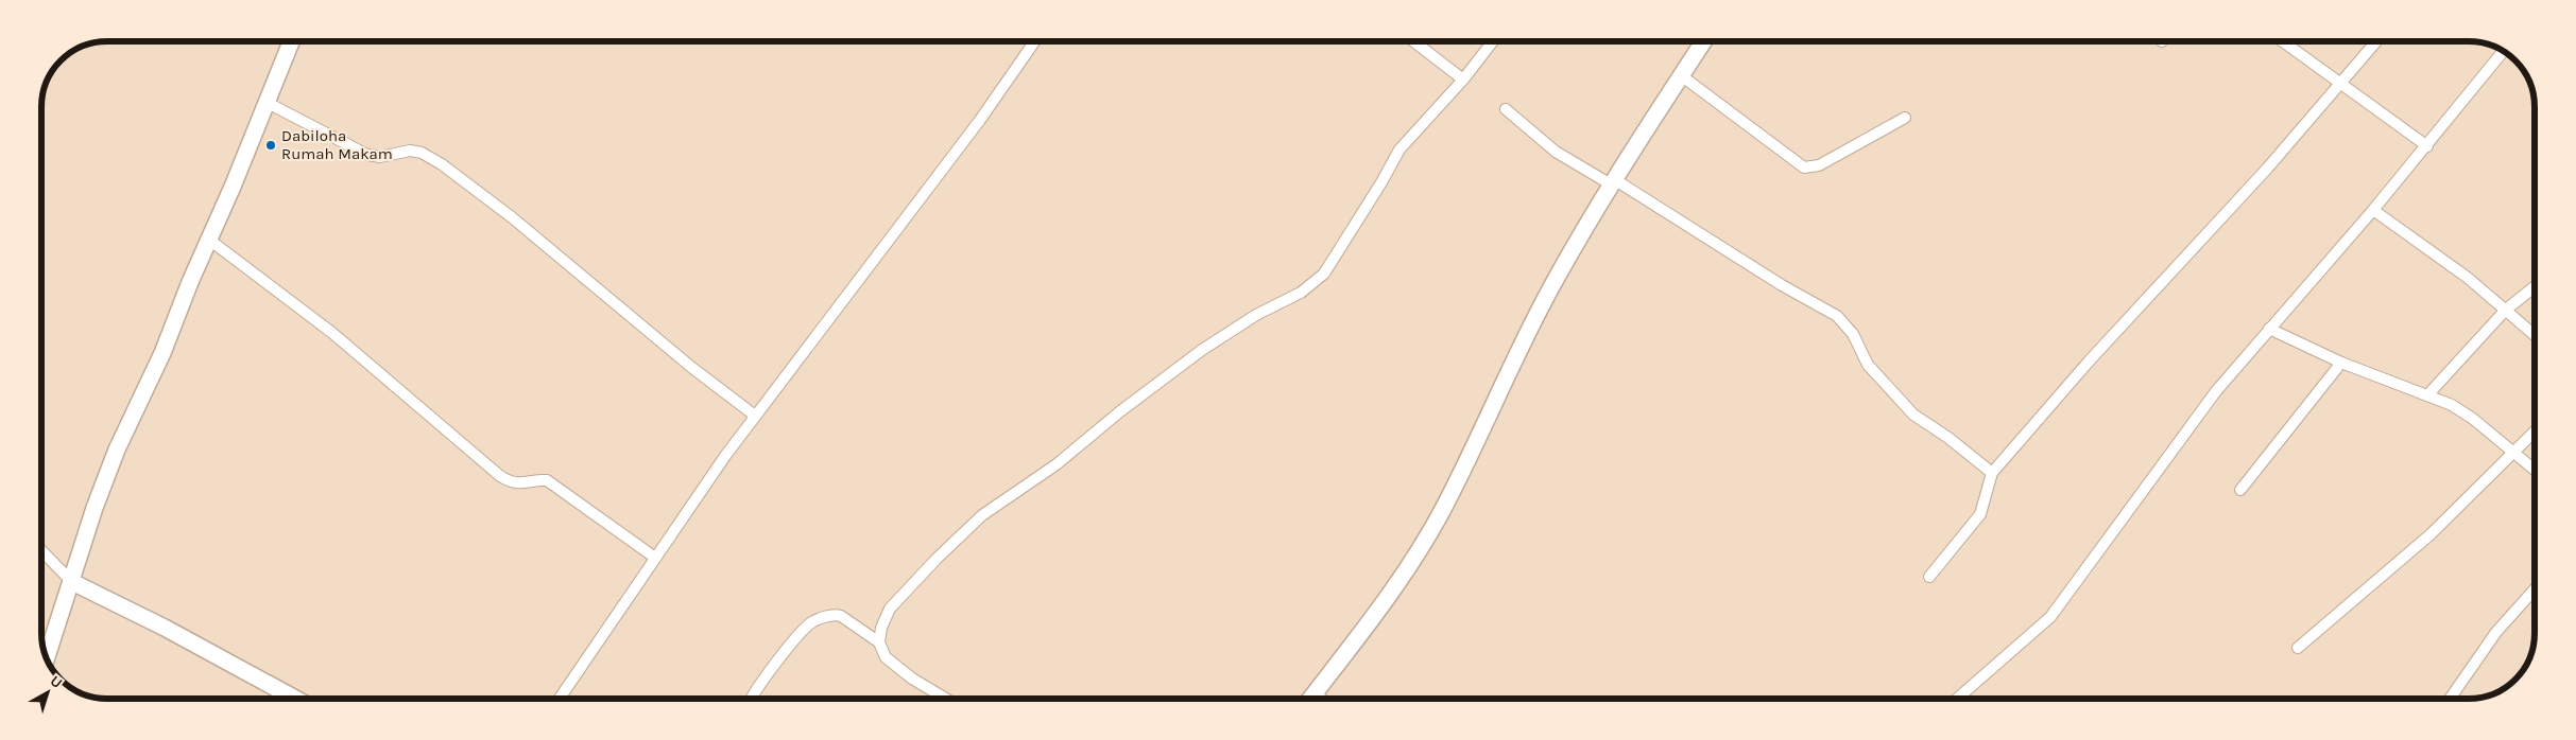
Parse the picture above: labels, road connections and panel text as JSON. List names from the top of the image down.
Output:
{
  "places": ["Dabiloha Rumah Makam"],
  "north": "top right"
}
